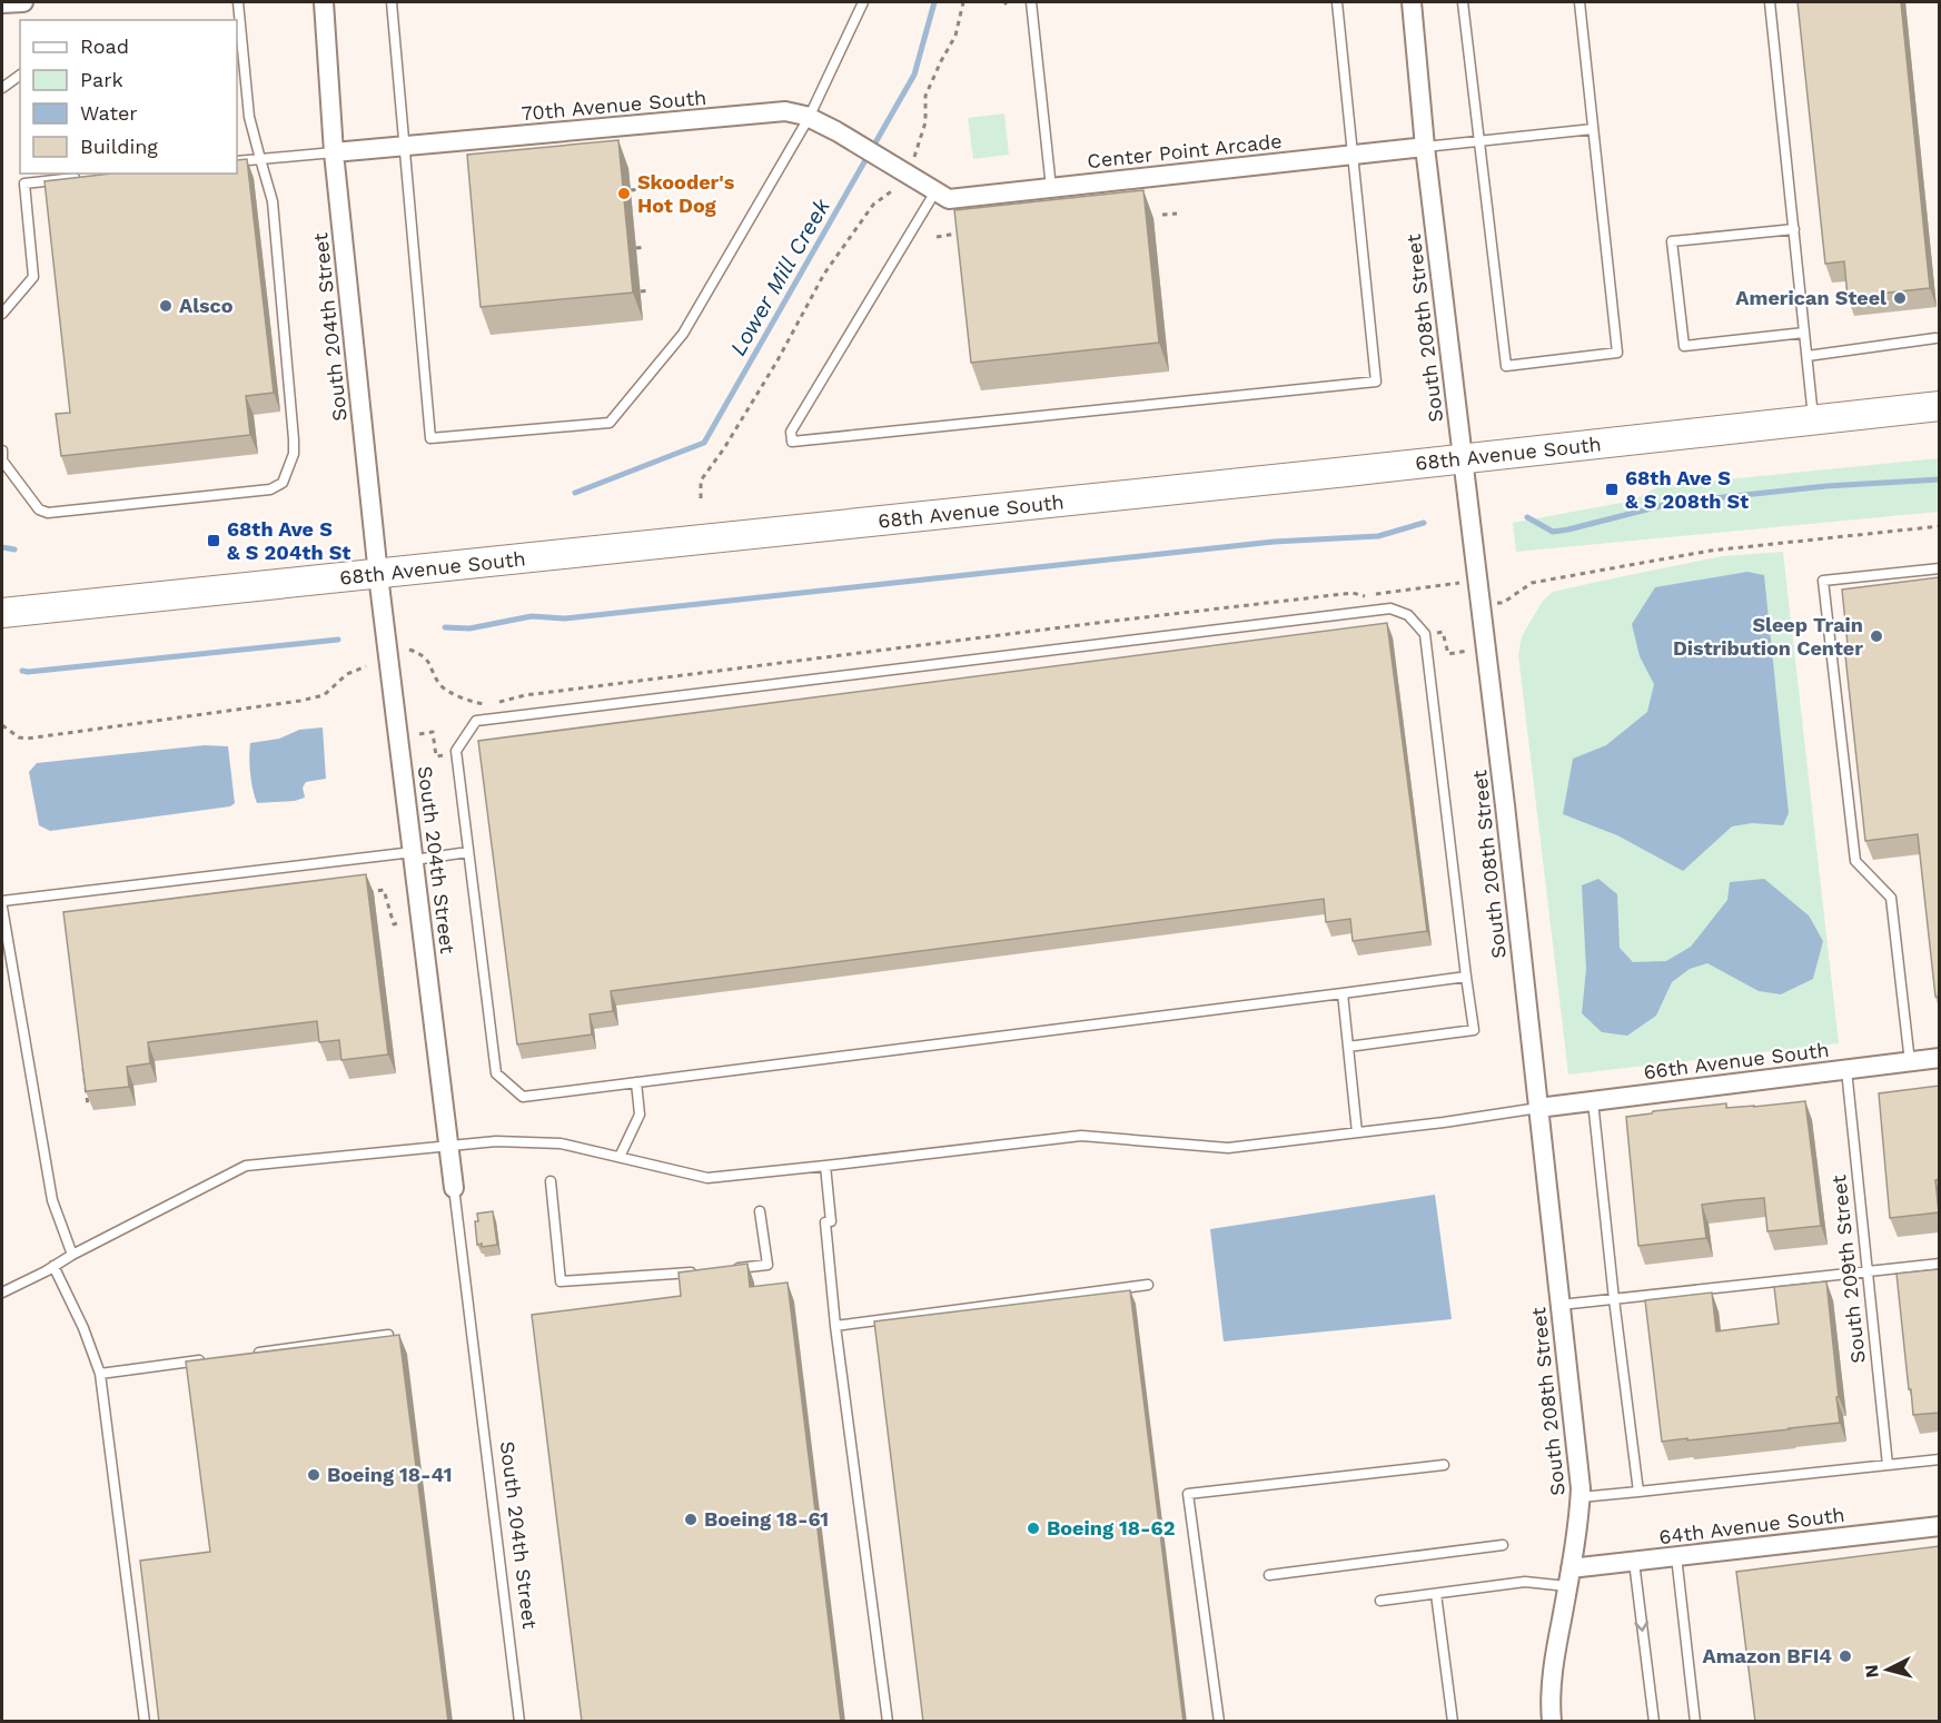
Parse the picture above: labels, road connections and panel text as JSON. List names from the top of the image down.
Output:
{
  "streets": {
    "main road": ["68th Avenue South"],
    "street": [
      "70th Avenue South",
      "Center Point Arcade",
      "South 204th Street",
      "South 208th Street",
      "66th Avenue South",
      "64th Avenue South"
    ],
    "lane": ["South 209th Street"]
  },
  "crossings": [
    ["70th Avenue South", "Center Point Arcade"],
    ["70th Avenue South", "South 204th Street"],
    ["Center Point Arcade", "South 208th Street"],
    ["South 204th Street", "68th Avenue South"],
    ["South 208th Street", "68th Avenue South"],
    ["South 208th Street", "66th Avenue South"],
    ["South 208th Street", "64th Avenue South"],
    ["66th Avenue South", "South 209th Street"]
  ],
  "water": ["Lower Mill Creek"],
  "places": {
    "other": [
      "Skooder's Hot Dog",
      "American Steel",
      "Alsco",
      "Sleep Train Distribution Center",
      "Boeing 18-41",
      "Boeing 18-61",
      "Boeing 18-62",
      "Amazon BFI4"
    ],
    "transit": ["68th Ave S & S 208th St", "68th Ave S & S 204th St"]
  },
  "legend": [
    "Road",
    "Park",
    "Water",
    "Building"
  ],
  "north": "left"
}
